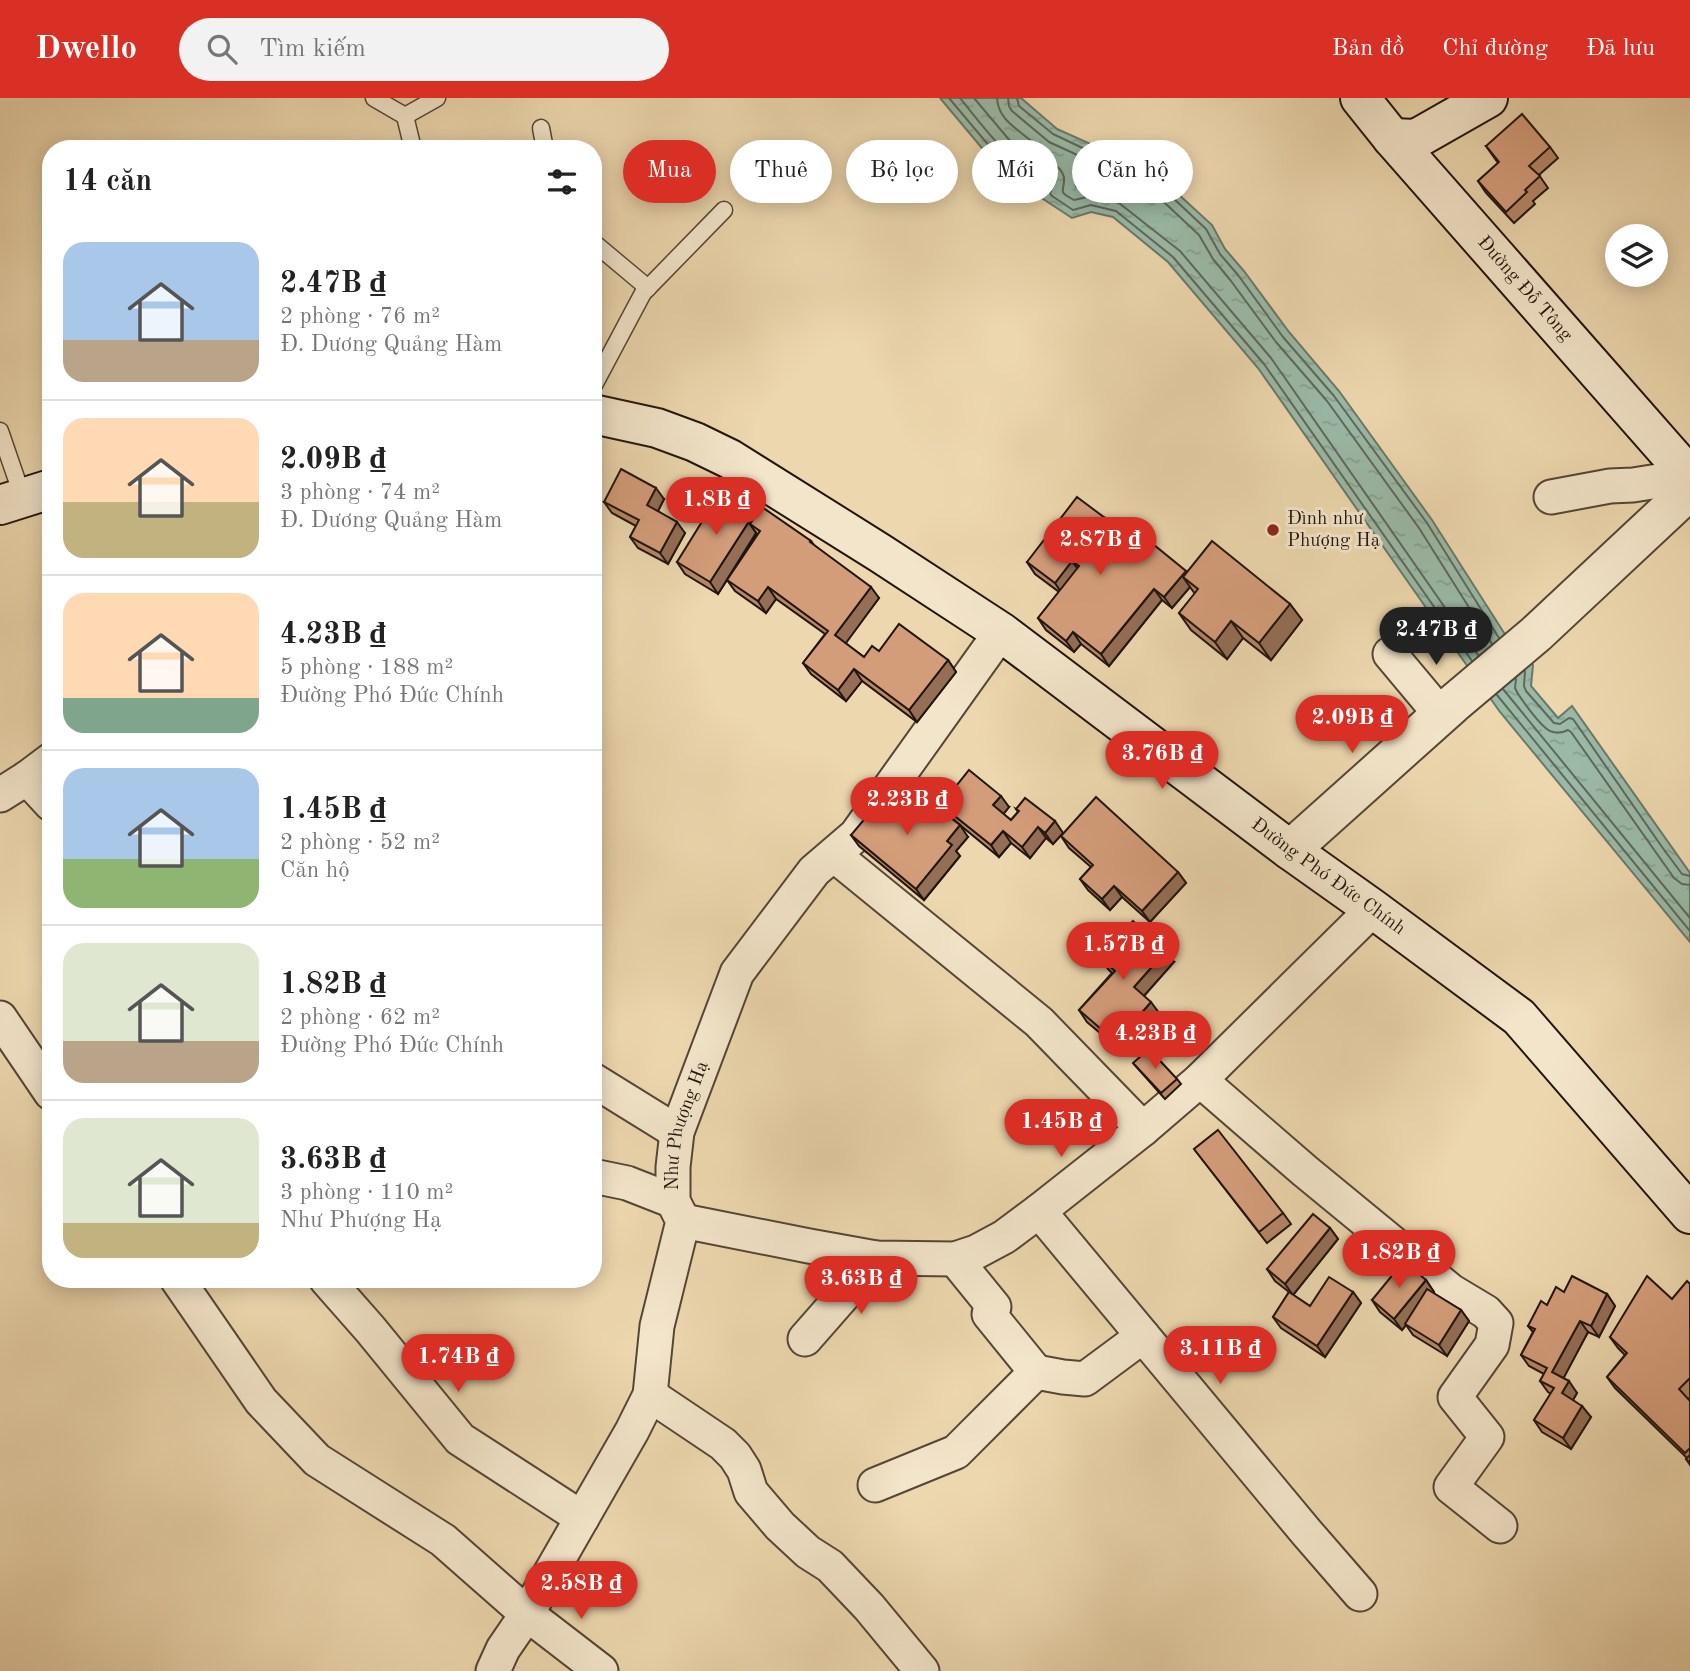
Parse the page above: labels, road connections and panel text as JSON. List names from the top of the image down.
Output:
{
  "streets": {
    "main road": ["Đường Đỗ Tông", "Đường Phó Đức Chính"],
    "street": ["Như Phượng Hạ"]
  },
  "crossings": [
    ["Đường Phó Đức Chính", "Như Phượng Hạ"]
  ],
  "places": ["Đình như Phượng Hạ"],
  "page": {
    "header": "Dwello",
    "search": "Tìm kiếm",
    "nav": ["Bản đồ", "Chỉ đường", "Đã lưu"],
    "chip": [
      "Mua",
      "Thuê",
      "Bộ lọc",
      "Mới",
      "Căn hộ"
    ],
    "heading": "14 căn",
    "list": [
      {
        "name": "2.47B ₫",
        "note": "2 phòng · 76 m² · Đ. Dương Quảng Hàm"
      },
      {
        "name": "2.09B ₫",
        "note": "3 phòng · 74 m² · Đ. Dương Quảng Hàm"
      },
      {
        "name": "4.23B ₫",
        "note": "5 phòng · 188 m² · Đường Phó Đức Chính"
      },
      {
        "name": "1.45B ₫",
        "note": "2 phòng · 52 m² · Căn hộ"
      },
      {
        "name": "1.82B ₫",
        "note": "2 phòng · 62 m² · Đường Phó Đức Chính"
      },
      {
        "name": "3.63B ₫",
        "note": "3 phòng · 110 m² · Như Phượng Hạ"
      }
    ],
    "price": [
      "1.8B ₫",
      "2.87B ₫",
      "2.47B ₫",
      "2.09B ₫",
      "3.76B ₫",
      "2.23B ₫",
      "1.57B ₫",
      "4.23B ₫",
      "1.45B ₫",
      "1.82B ₫",
      "3.63B ₫",
      "3.11B ₫",
      "1.74B ₫",
      "2.58B ₫"
    ]
  }
}
